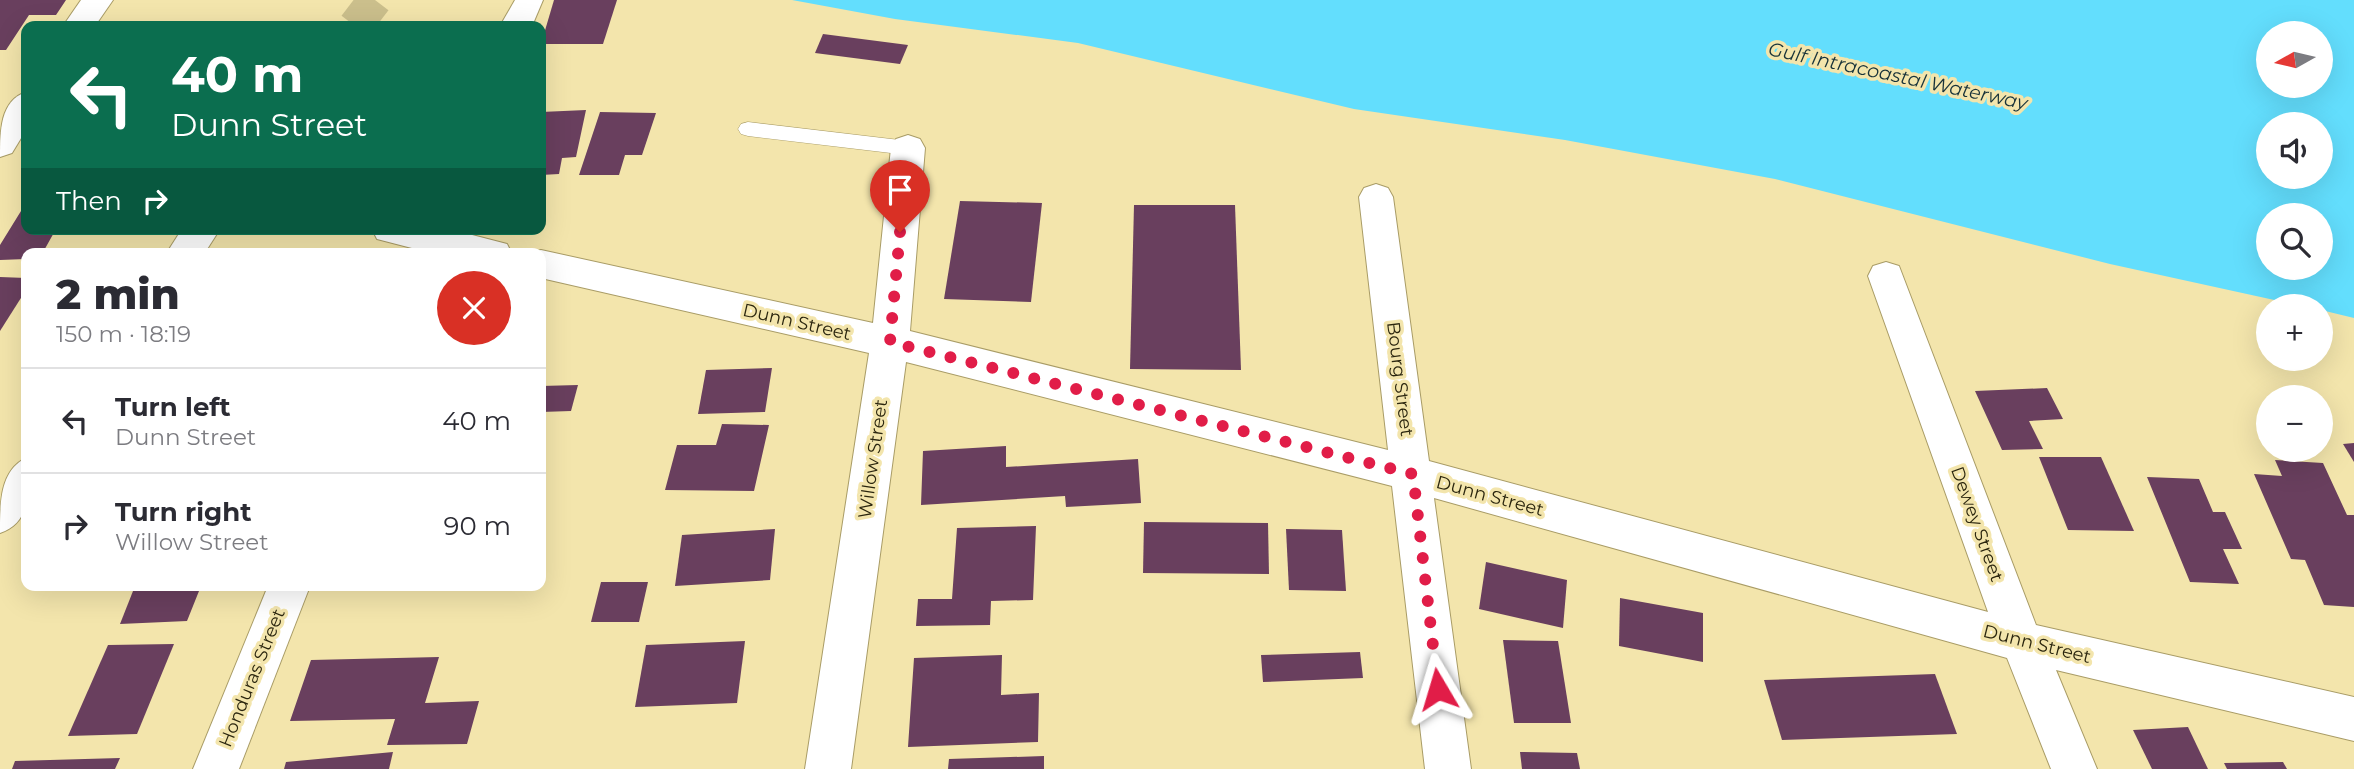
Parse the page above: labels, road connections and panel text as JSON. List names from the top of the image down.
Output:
{
  "streets": {
    "street": [
      "Dunn Street",
      "Bourg Street",
      "Willow Street",
      "Dewey Street",
      "Honduras Street"
    ]
  },
  "crossings": [
    ["Dunn Street", "Bourg Street"],
    ["Dunn Street", "Willow Street"],
    ["Dunn Street", "Dewey Street"]
  ],
  "water": ["Gulf Intracoastal Waterway"],
  "north": "left",
  "page": {
    "map_buttons": ["+", "−"],
    "turn": ["40 m", "Dunn Street"],
    "then": "Then",
    "heading": ["2 min", "150 m · 18:19"],
    "list": [
      {
        "name": "Turn left",
        "note": "Dunn Street",
        "value": "40 m"
      },
      {
        "name": "Turn right",
        "note": "Willow Street",
        "value": "90 m"
      }
    ]
  }
}
